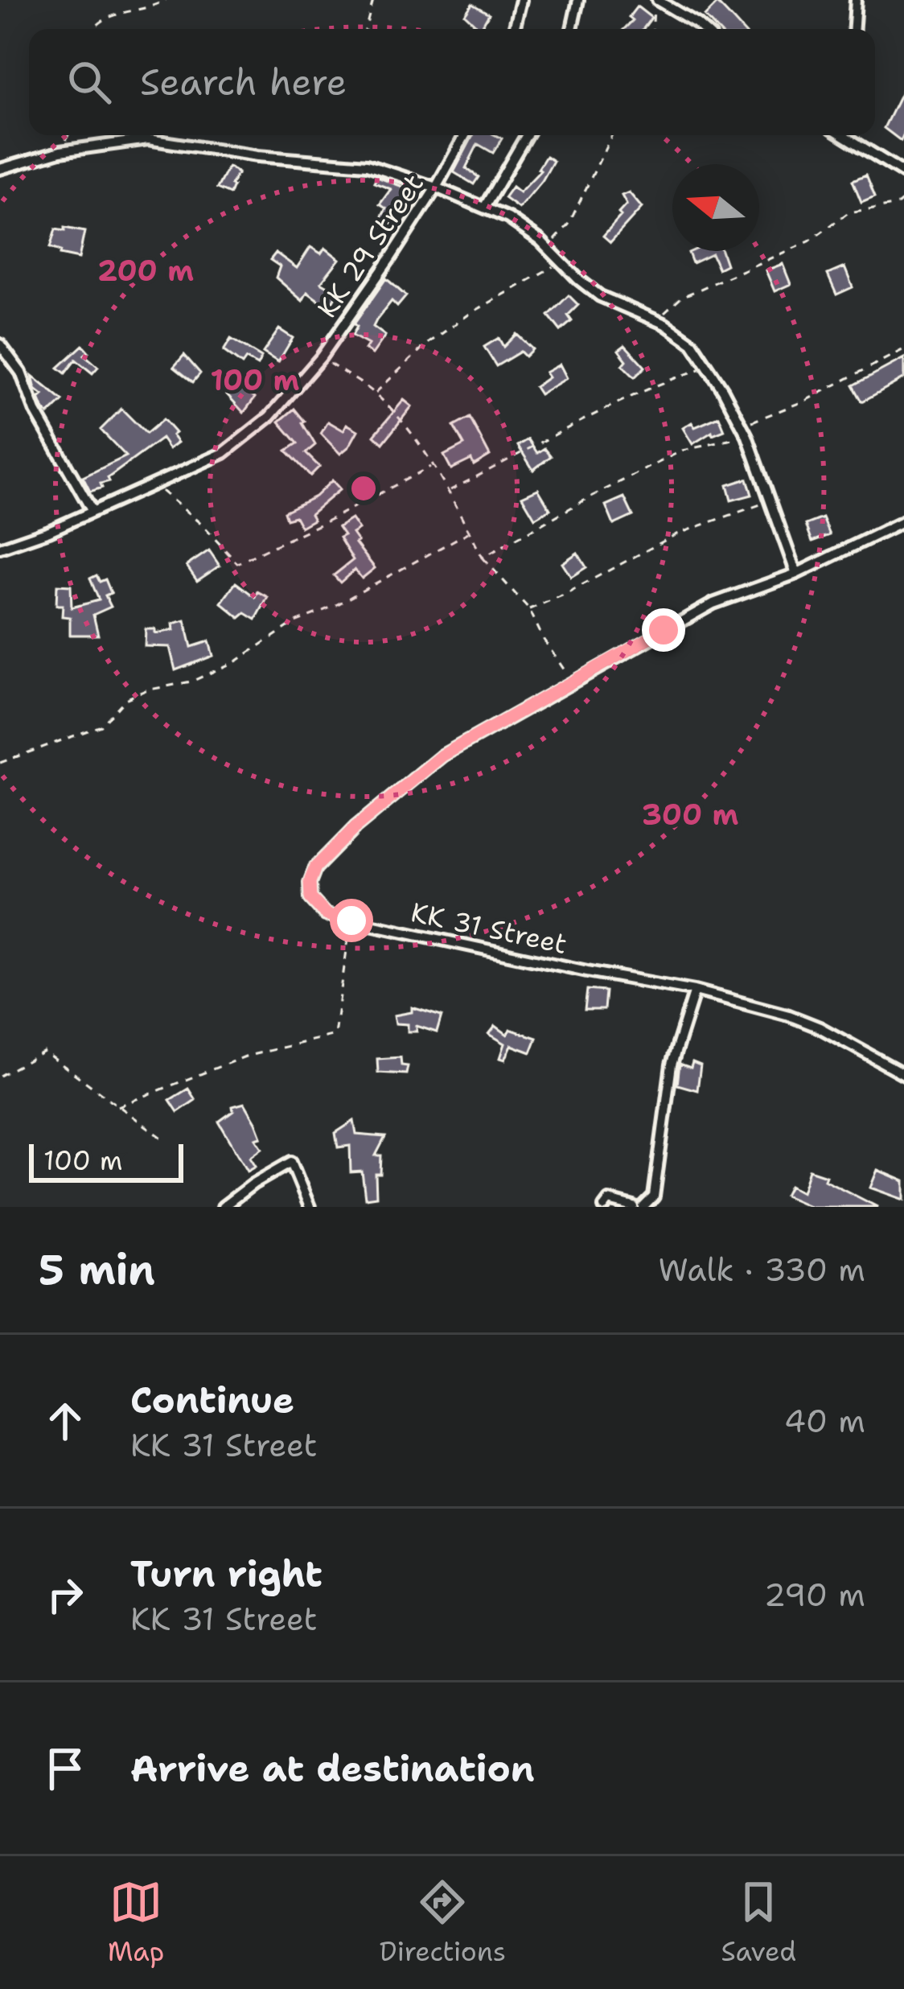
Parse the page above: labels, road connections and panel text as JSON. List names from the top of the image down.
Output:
{
  "streets": {
    "street": ["KK 29 Street", "KK 31 Street"]
  },
  "scale_bar": "100 m",
  "north": "left",
  "page": {
    "search": "Search here",
    "scale": "100 m",
    "heading": ["5 min", "Walk · 330 m"],
    "list": [
      ["Continue", "KK 31 Street", "40 m"],
      ["Turn right", "KK 31 Street", "290 m"],
      "Arrive at destination"
    ],
    "nav": ["Map", "Directions", "Saved"]
  },
  "rings": ["200 m", "100 m", "300 m"]
}
